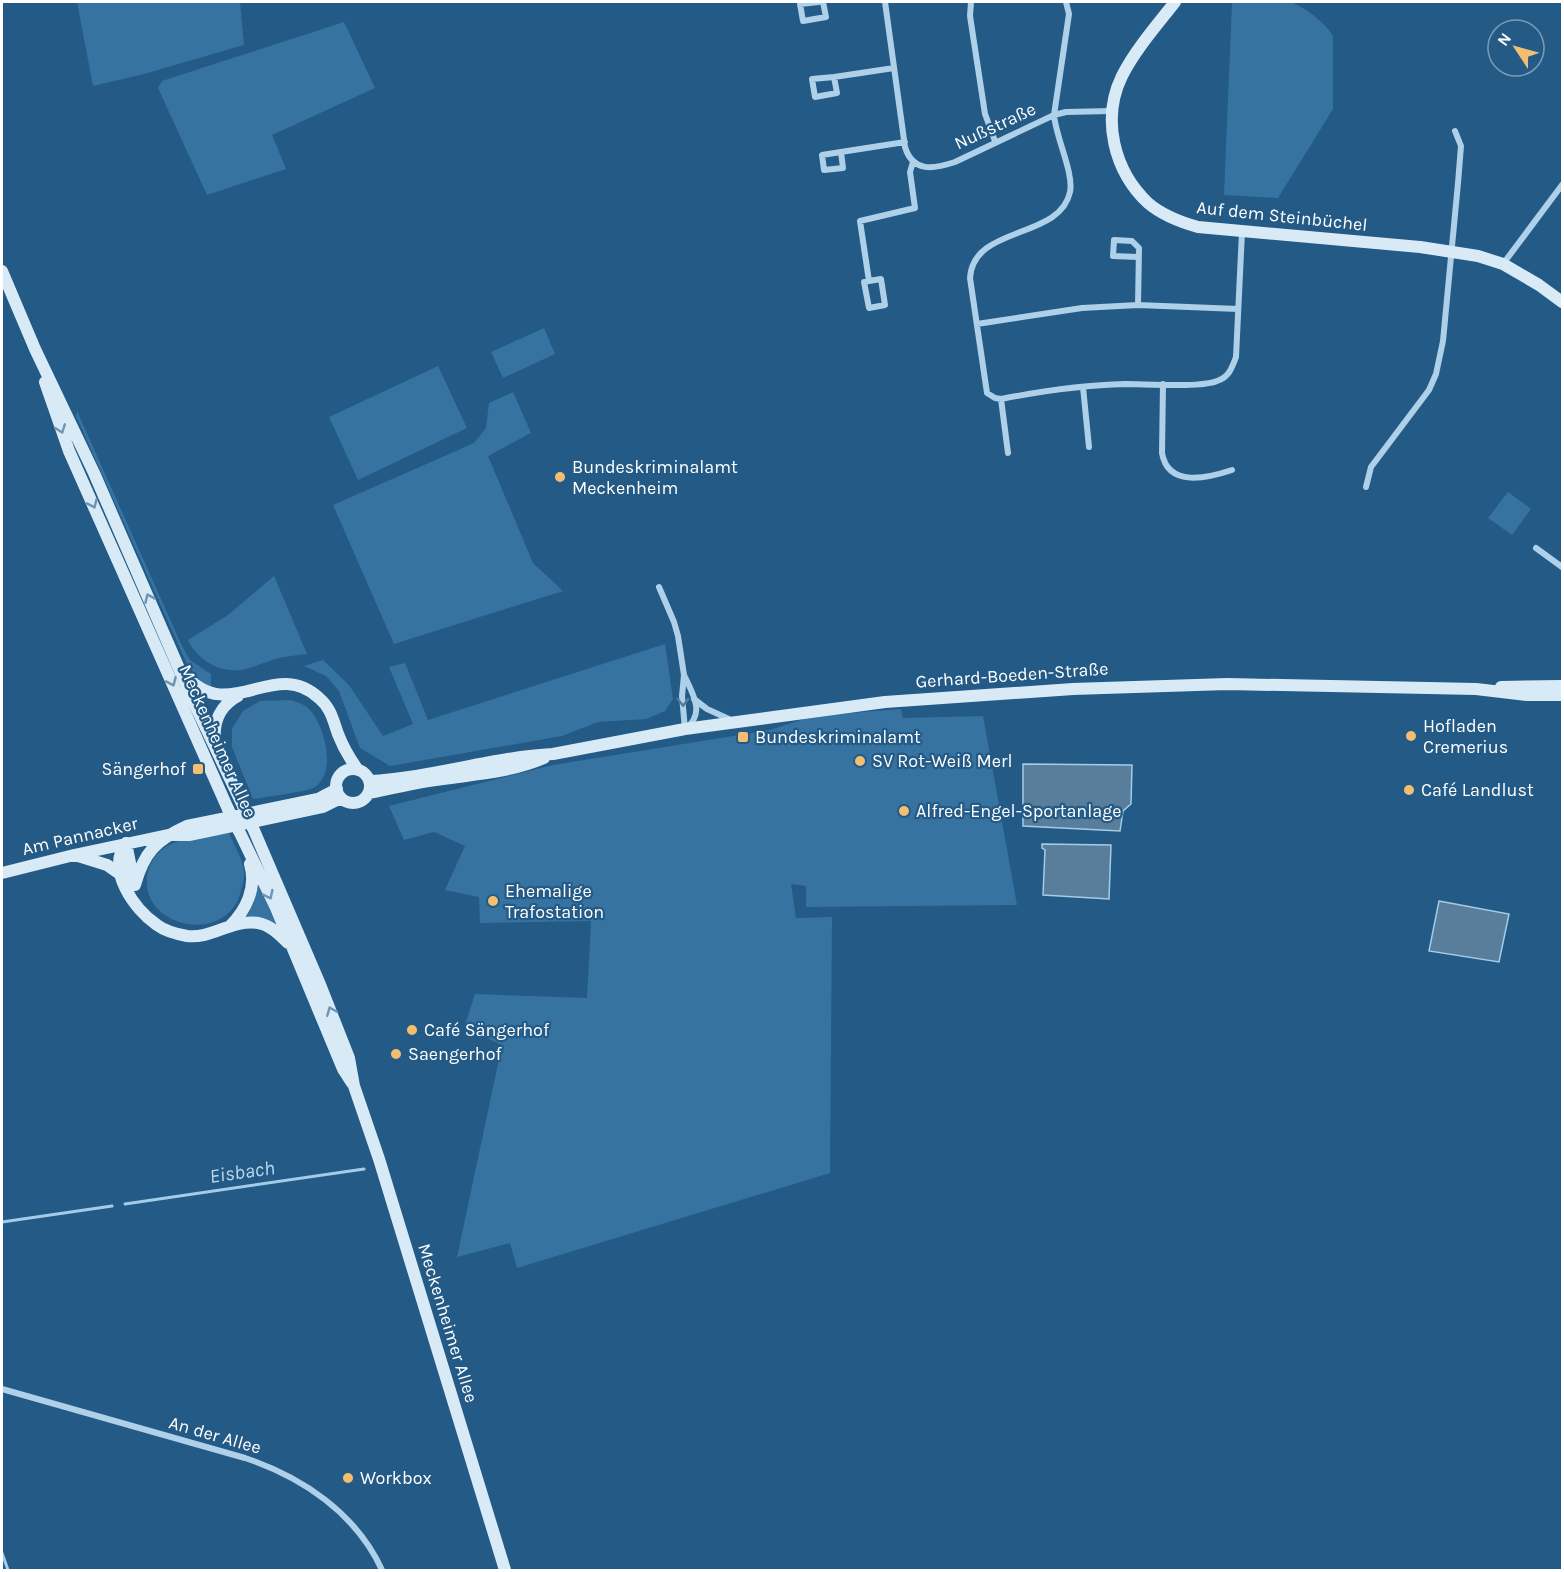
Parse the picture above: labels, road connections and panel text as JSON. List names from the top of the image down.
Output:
{
  "streets": {
    "main road": [
      "Auf dem Steinbüchel",
      "Gerhard-Boeden-Straße",
      "Meckenheimer Allee",
      "Am Pannacker"
    ],
    "street": ["Nußstraße", "An der Allee"]
  },
  "crossings": [
    ["Nußstraße", "Auf dem Steinbüchel"],
    ["Gerhard-Boeden-Straße", "Am Pannacker"]
  ],
  "water": ["Eisbach"],
  "places": {
    "other": [
      "Bundeskriminalamt Meckenheim",
      "Hofladen Cremerius",
      "SV Rot-Weiß Merl",
      "Café Landlust",
      "Alfred-Engel-Sportanlage",
      "Ehemalige Trafostation",
      "Café Sängerhof",
      "Saengerhof",
      "Workbox"
    ],
    "transit": ["Bundeskriminalamt", "Sängerhof"]
  },
  "north": "top left"
}
